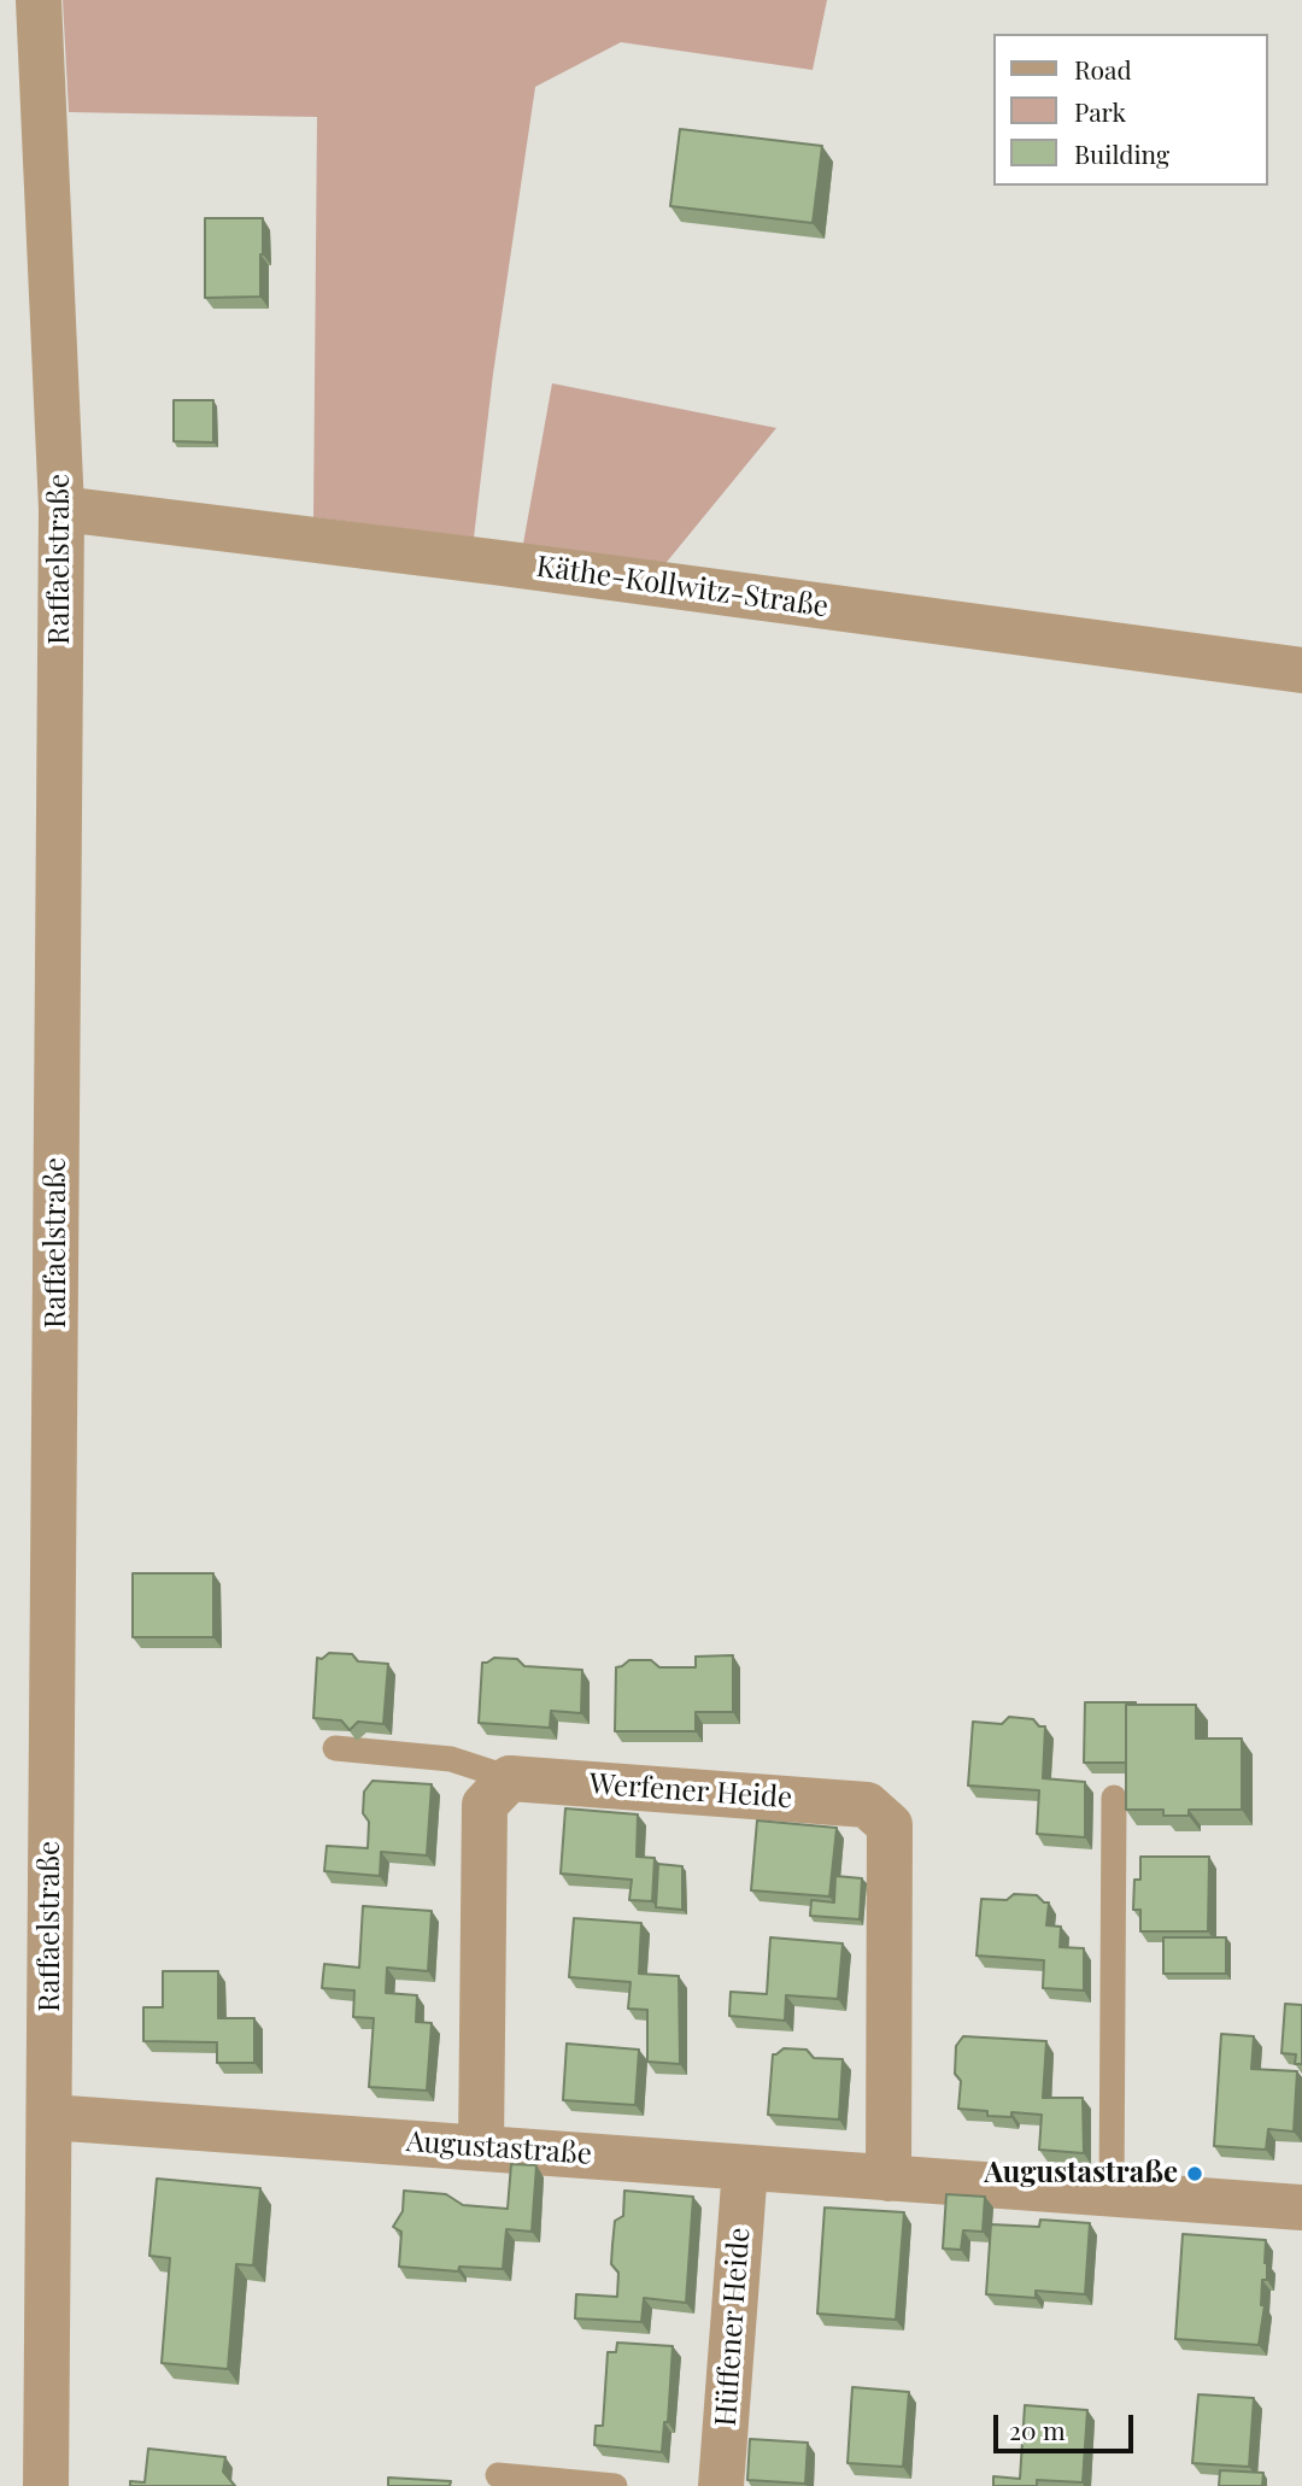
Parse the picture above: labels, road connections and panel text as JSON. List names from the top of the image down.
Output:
{
  "streets": {
    "street": [
      "Raffaelstraße",
      "Käthe-Kollwitz-Straße",
      "Werfener Heide",
      "Augustastraße",
      "Hüffener Heide"
    ]
  },
  "crossings": [
    ["Raffaelstraße", "Käthe-Kollwitz-Straße"],
    ["Raffaelstraße", "Augustastraße"],
    ["Werfener Heide", "Augustastraße"],
    ["Augustastraße", "Hüffener Heide"]
  ],
  "places": ["Augustastraße"],
  "legend": ["Road", "Park", "Building"],
  "scale_bar": "20 m"
}
